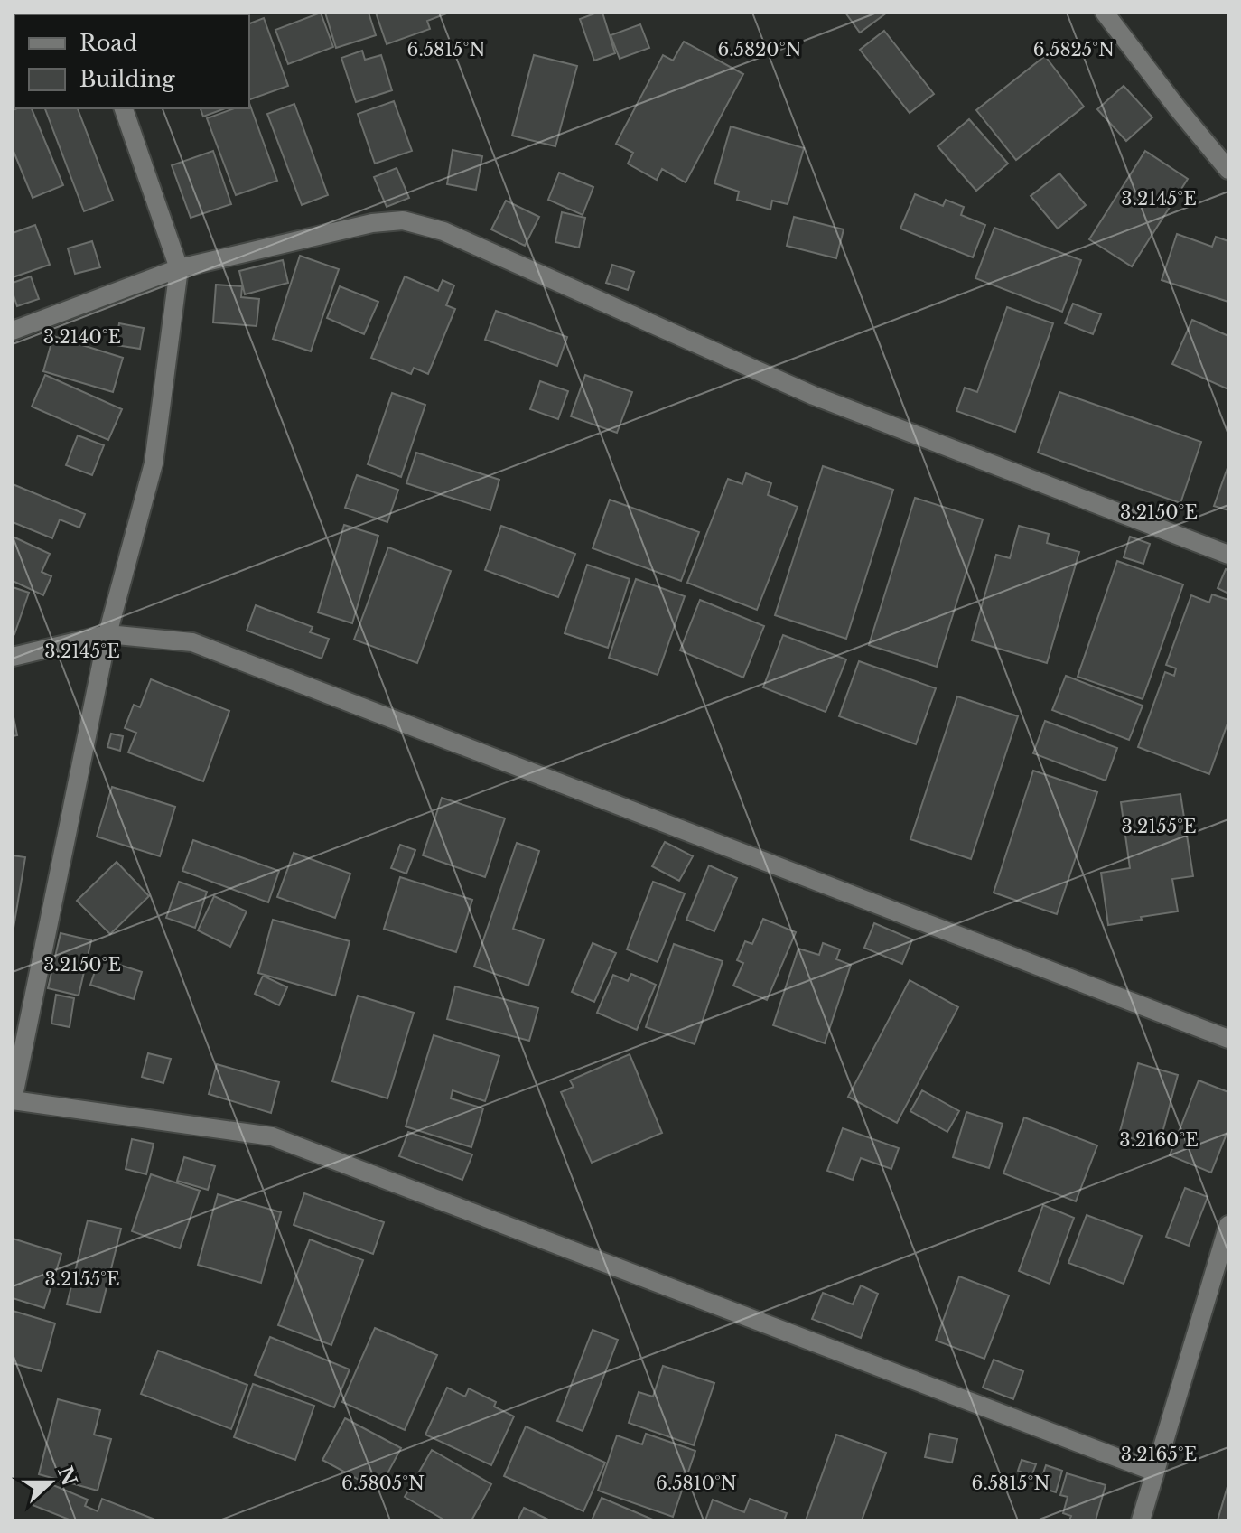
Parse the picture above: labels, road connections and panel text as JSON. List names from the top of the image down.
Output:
{
  "legend": ["Road", "Building"],
  "north": "right",
  "coordinates": [
    "6.5825°N",
    "6.5815°N",
    "6.5820°N",
    "3.2145°E",
    "3.2140°E",
    "3.2150°E",
    "3.2155°E",
    "3.2160°E",
    "3.2165°E",
    "6.5805°N",
    "6.5810°N"
  ]
}
